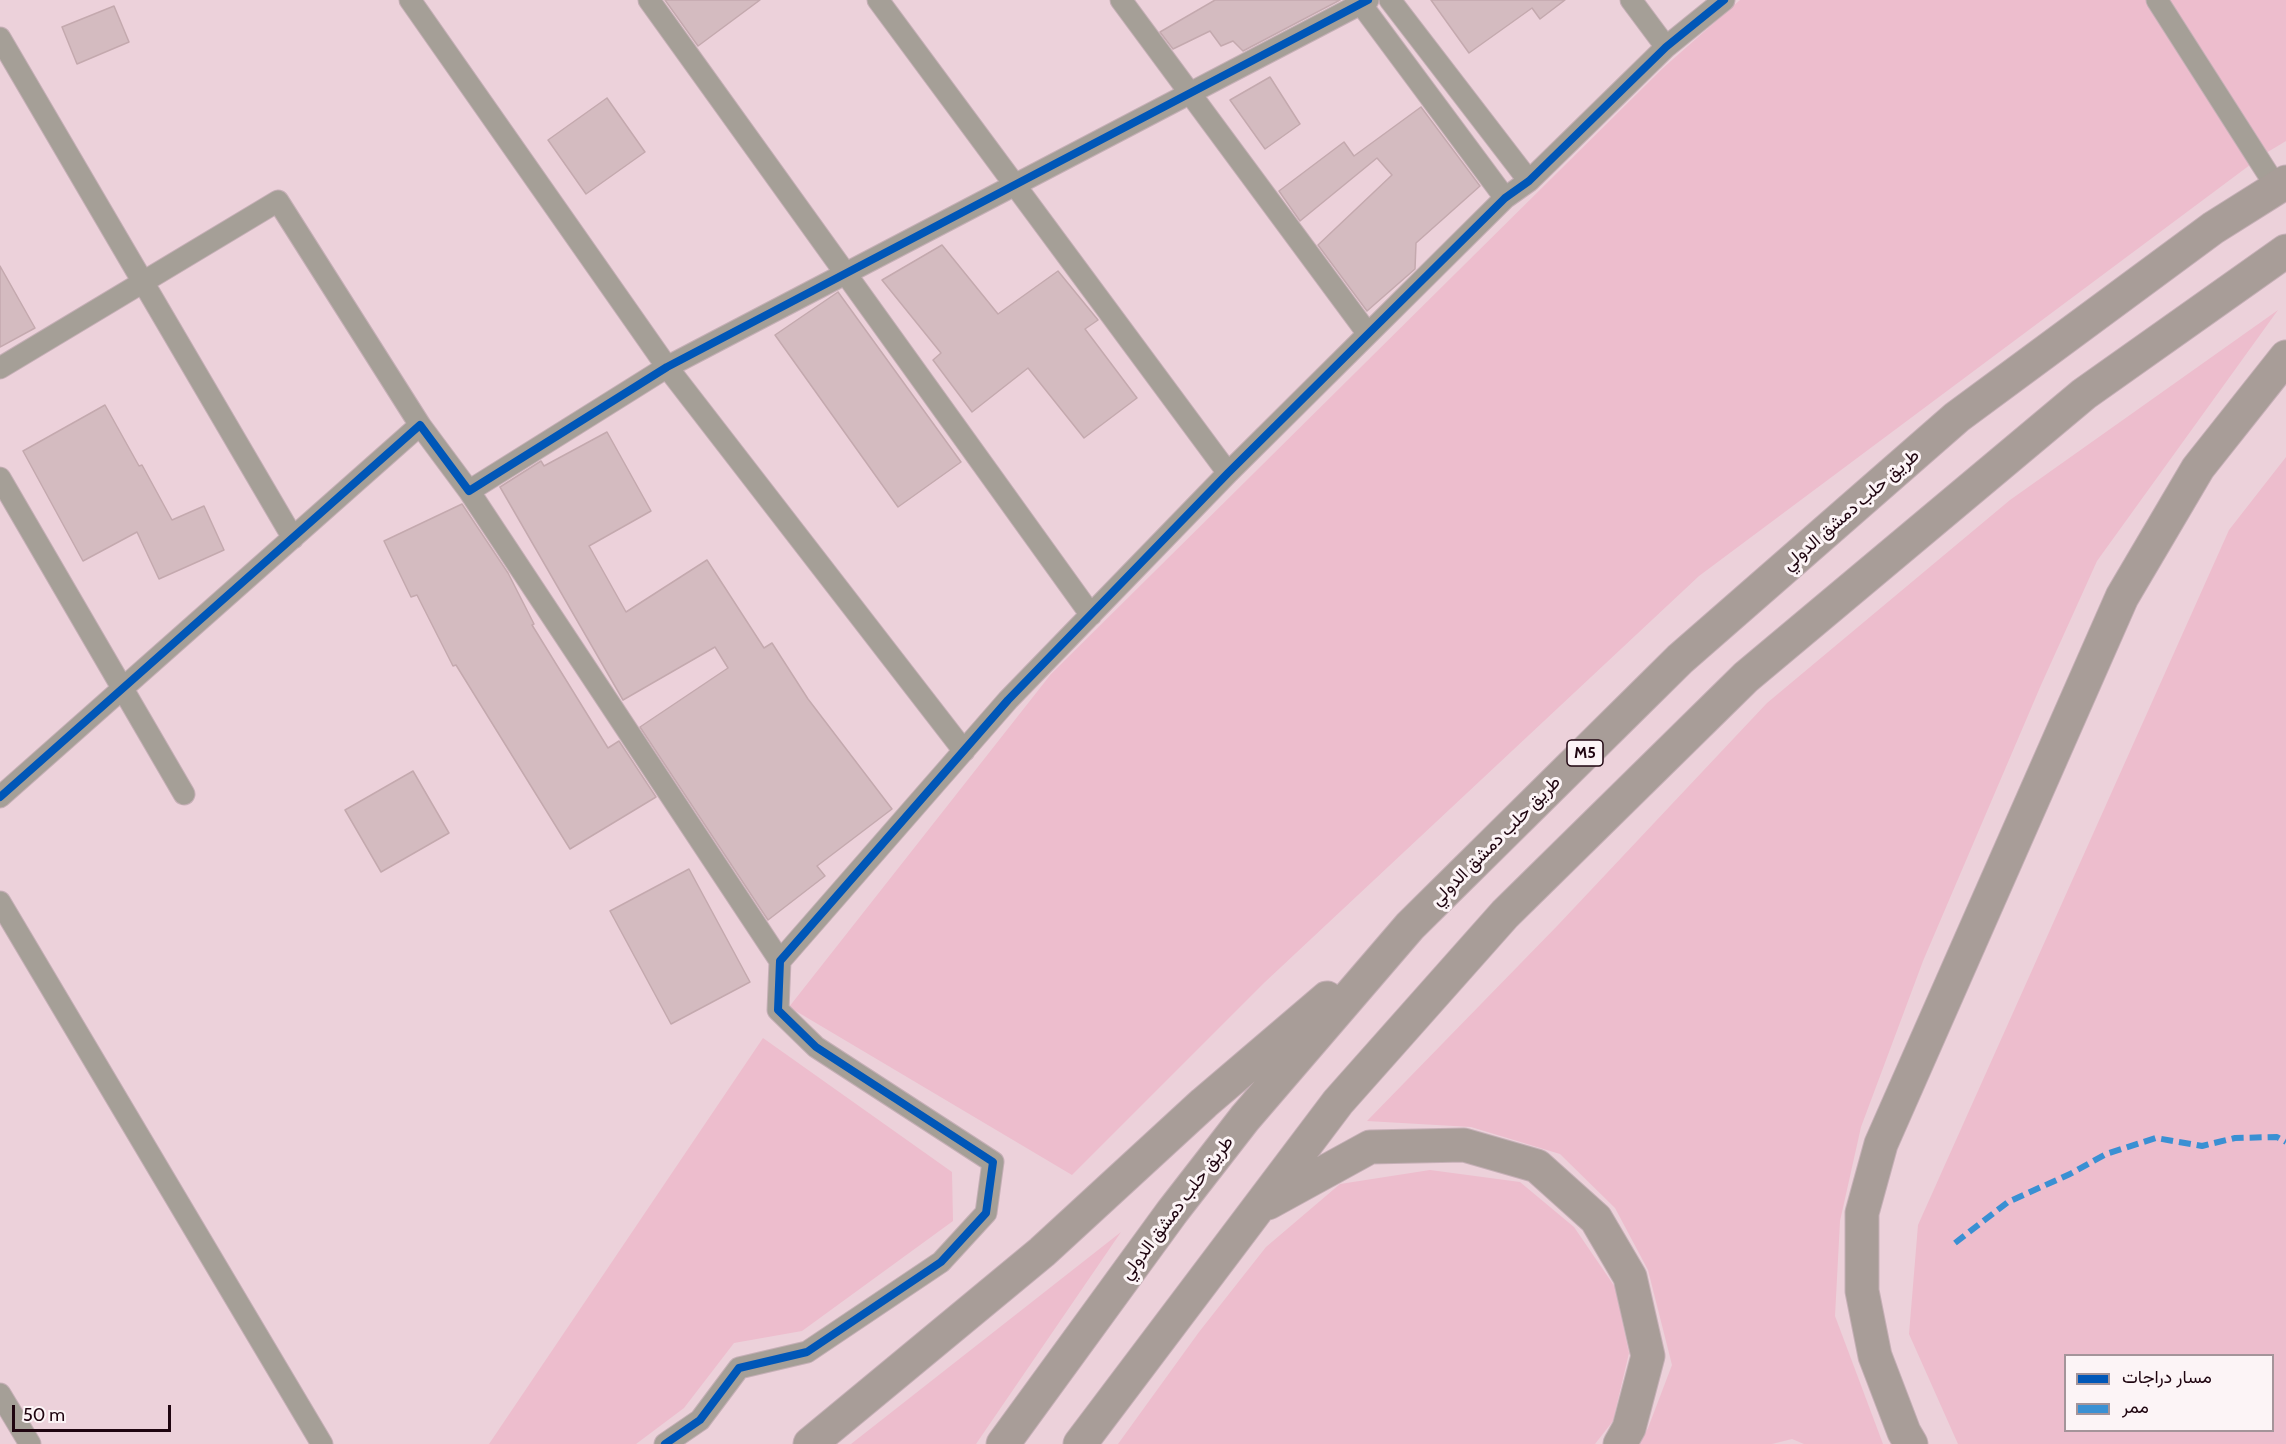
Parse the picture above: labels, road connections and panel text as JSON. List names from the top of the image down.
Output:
{
  "streets": {
    "highway": ["طريق حلب دمشق الدولي", "M5"]
  },
  "legend": ["مسار دراجات", "ممر"],
  "scale_bar": "50 m"
}
